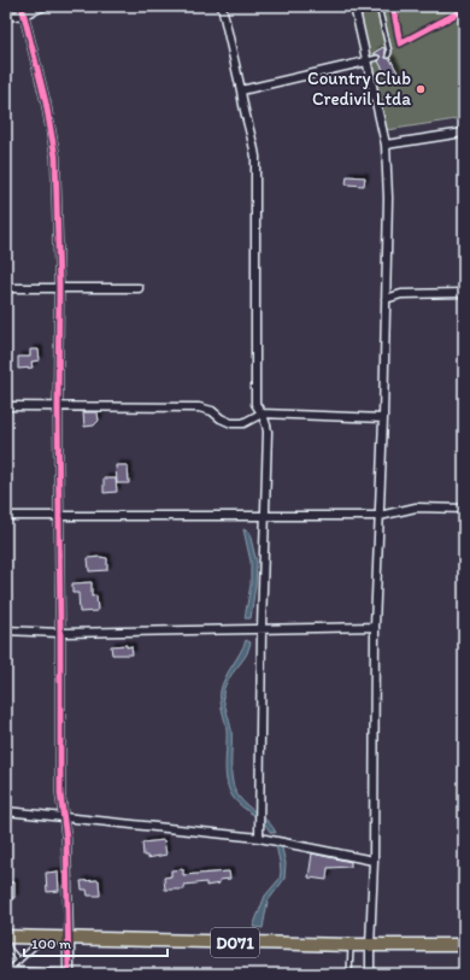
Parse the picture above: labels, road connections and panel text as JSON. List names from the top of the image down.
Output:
{
  "streets": {
    "main road": ["D071"]
  },
  "places": ["Country Club Credivil Ltda"],
  "scale_bar": "100 m"
}
